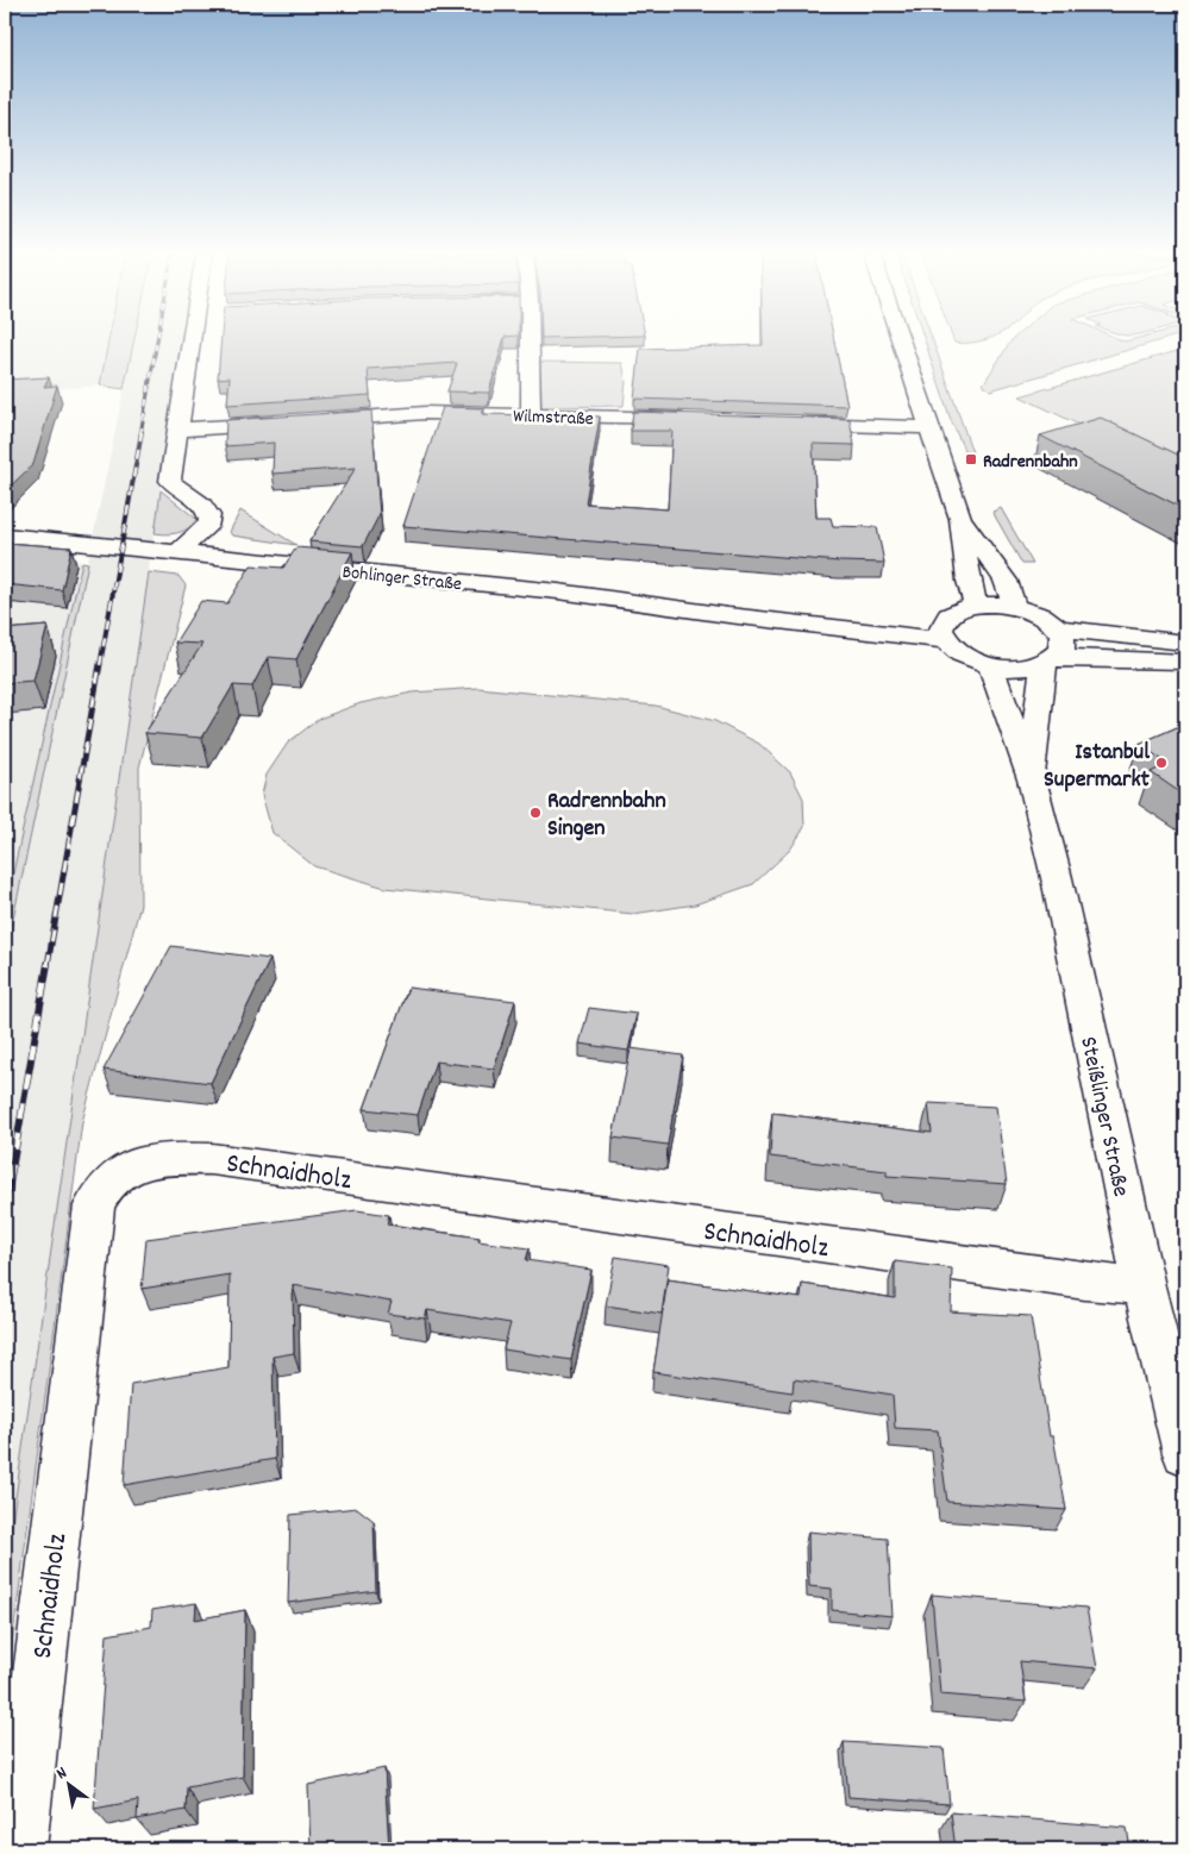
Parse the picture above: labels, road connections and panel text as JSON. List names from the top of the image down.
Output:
{
  "streets": {
    "street": [
      "Wilmstraße",
      "Bohlinger Straße",
      "Steißlinger Straße",
      "Schnaidholz"
    ]
  },
  "crossings": [
    ["Steißlinger Straße", "Schnaidholz"]
  ],
  "places": {
    "transit": ["Radrennbahn"],
    "other": ["Istanbul Supermarkt", "Radrennbahn Singen"]
  },
  "north": "top left"
}
